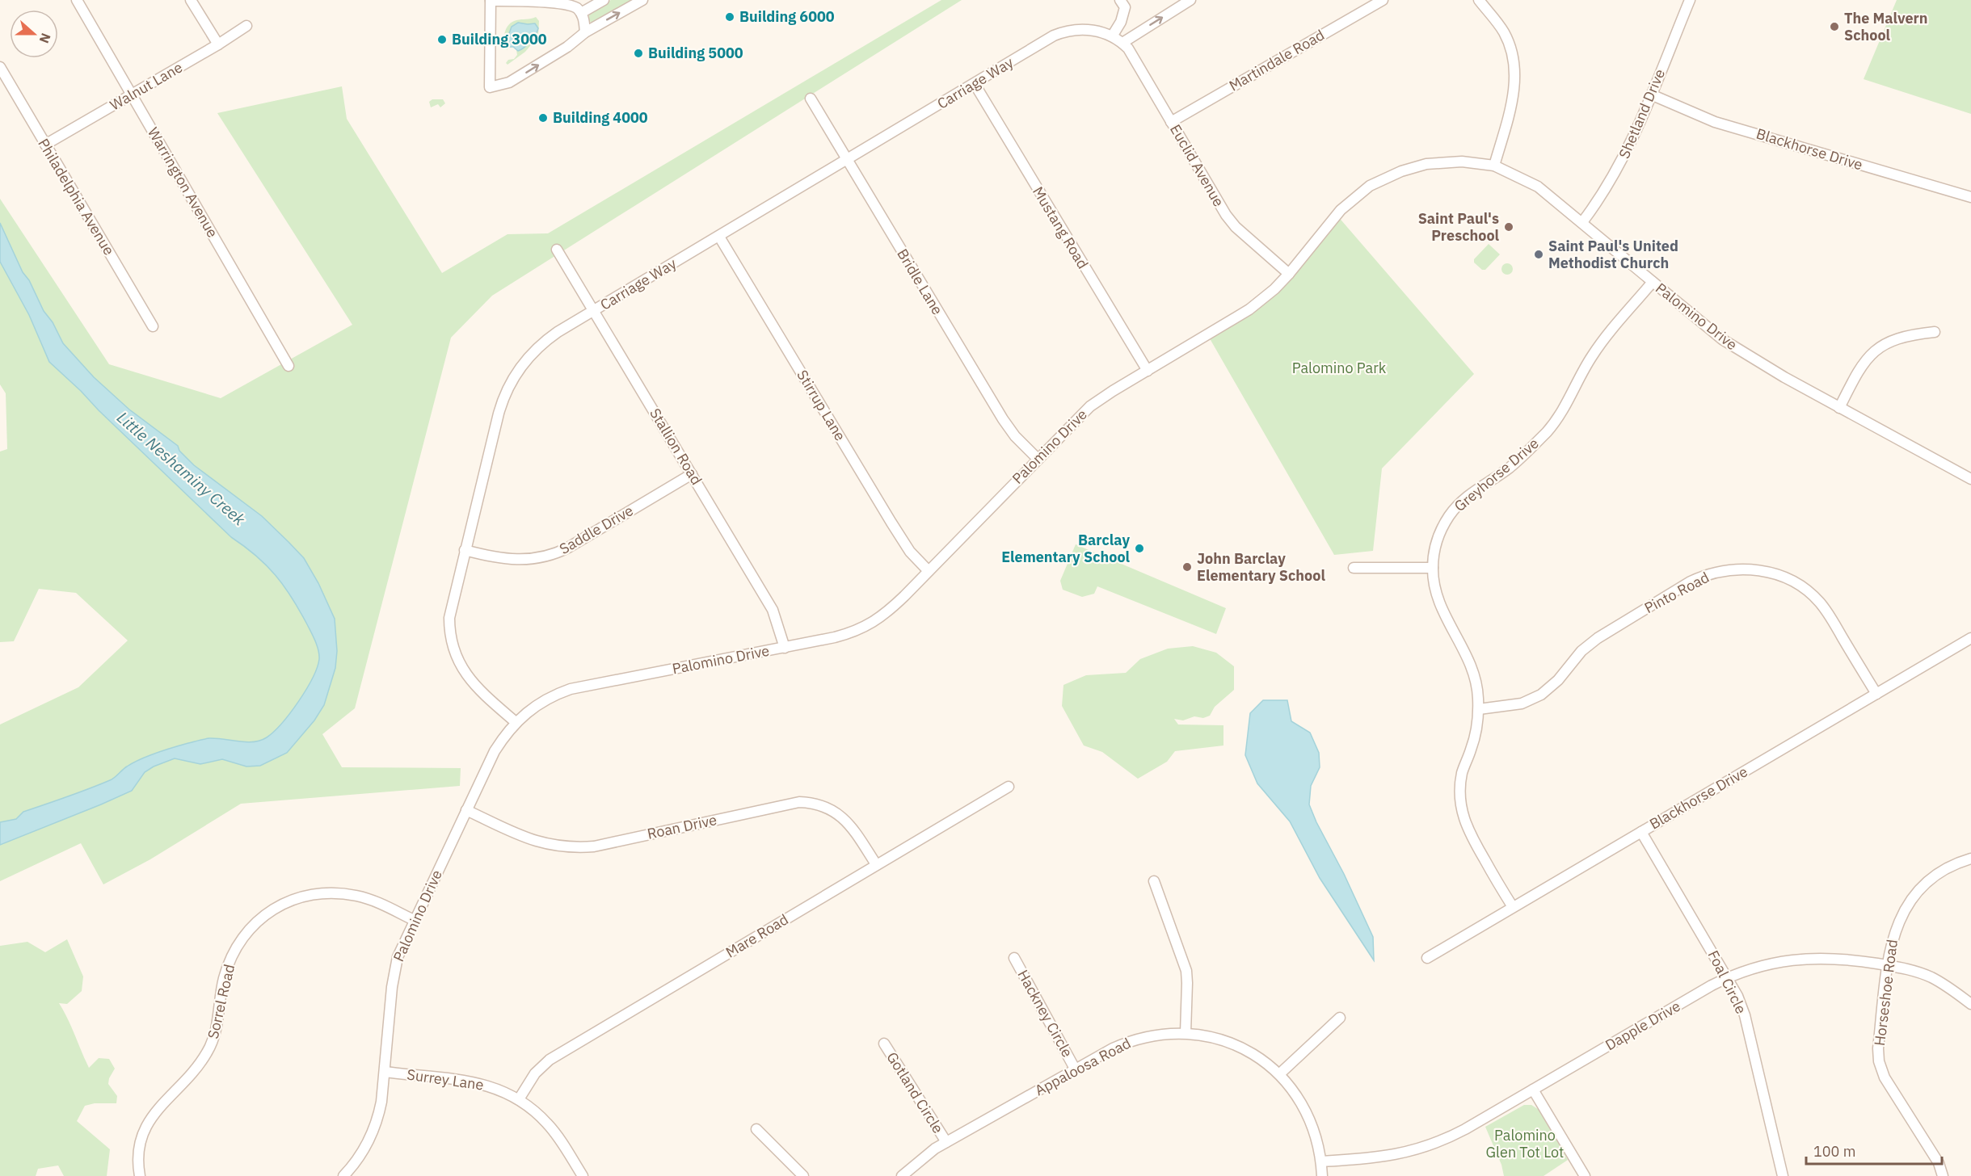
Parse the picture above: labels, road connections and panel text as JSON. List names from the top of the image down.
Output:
{
  "streets": {
    "street": [
      "Martindale Road",
      "Carriage Way",
      "Walnut Lane",
      "Shetland Drive",
      "Blackhorse Drive",
      "Euclid Avenue",
      "Warrington Avenue",
      "Philadelphia Avenue",
      "Mustang Road",
      "Bridle Lane",
      "Palomino Drive",
      "Stirrup Lane",
      "Stallion Road",
      "Greyhorse Drive",
      "Saddle Drive",
      "Pinto Road",
      "Roan Drive",
      "Mare Road",
      "Foal Circle",
      "Horseshoe Road",
      "Sorrel Road",
      "Hackney Circle",
      "Dapple Drive",
      "Appaloosa Road",
      "Surrey Lane",
      "Gotland Circle"
    ]
  },
  "crossings": [
    ["Martindale Road", "Euclid Avenue"],
    ["Carriage Way", "Euclid Avenue"],
    ["Carriage Way", "Mustang Road"],
    ["Carriage Way", "Bridle Lane"],
    ["Carriage Way", "Palomino Drive"],
    ["Carriage Way", "Stirrup Lane"],
    ["Carriage Way", "Stallion Road"],
    ["Carriage Way", "Saddle Drive"],
    ["Walnut Lane", "Warrington Avenue"],
    ["Walnut Lane", "Philadelphia Avenue"],
    ["Shetland Drive", "Blackhorse Drive"],
    ["Shetland Drive", "Palomino Drive"],
    ["Blackhorse Drive", "Greyhorse Drive"],
    ["Blackhorse Drive", "Pinto Road"],
    ["Blackhorse Drive", "Foal Circle"],
    ["Euclid Avenue", "Palomino Drive"],
    ["Mustang Road", "Palomino Drive"],
    ["Bridle Lane", "Palomino Drive"],
    ["Palomino Drive", "Stirrup Lane"],
    ["Palomino Drive", "Stallion Road"],
    ["Palomino Drive", "Greyhorse Drive"],
    ["Palomino Drive", "Roan Drive"],
    ["Palomino Drive", "Sorrel Road"],
    ["Palomino Drive", "Surrey Lane"],
    ["Stallion Road", "Saddle Drive"],
    ["Greyhorse Drive", "Pinto Road"],
    ["Roan Drive", "Mare Road"],
    ["Mare Road", "Surrey Lane"],
    ["Foal Circle", "Dapple Drive"],
    ["Horseshoe Road", "Dapple Drive"],
    ["Hackney Circle", "Appaloosa Road"],
    ["Dapple Drive", "Appaloosa Road"],
    ["Appaloosa Road", "Gotland Circle"]
  ],
  "water": ["Little Neshaminy Creek"],
  "parks": ["Palomino Park", "Palomino Glen Tot Lot"],
  "places": [
    "Building 6000",
    "The Malvern School",
    "Building 3000",
    "Building 5000",
    "Building 4000",
    "Saint Paul's Preschool",
    "Saint Paul's United Methodist Church",
    "Barclay Elementary School",
    "John Barclay Elementary School"
  ],
  "scale_bar": "100 m",
  "north": "right"
}
